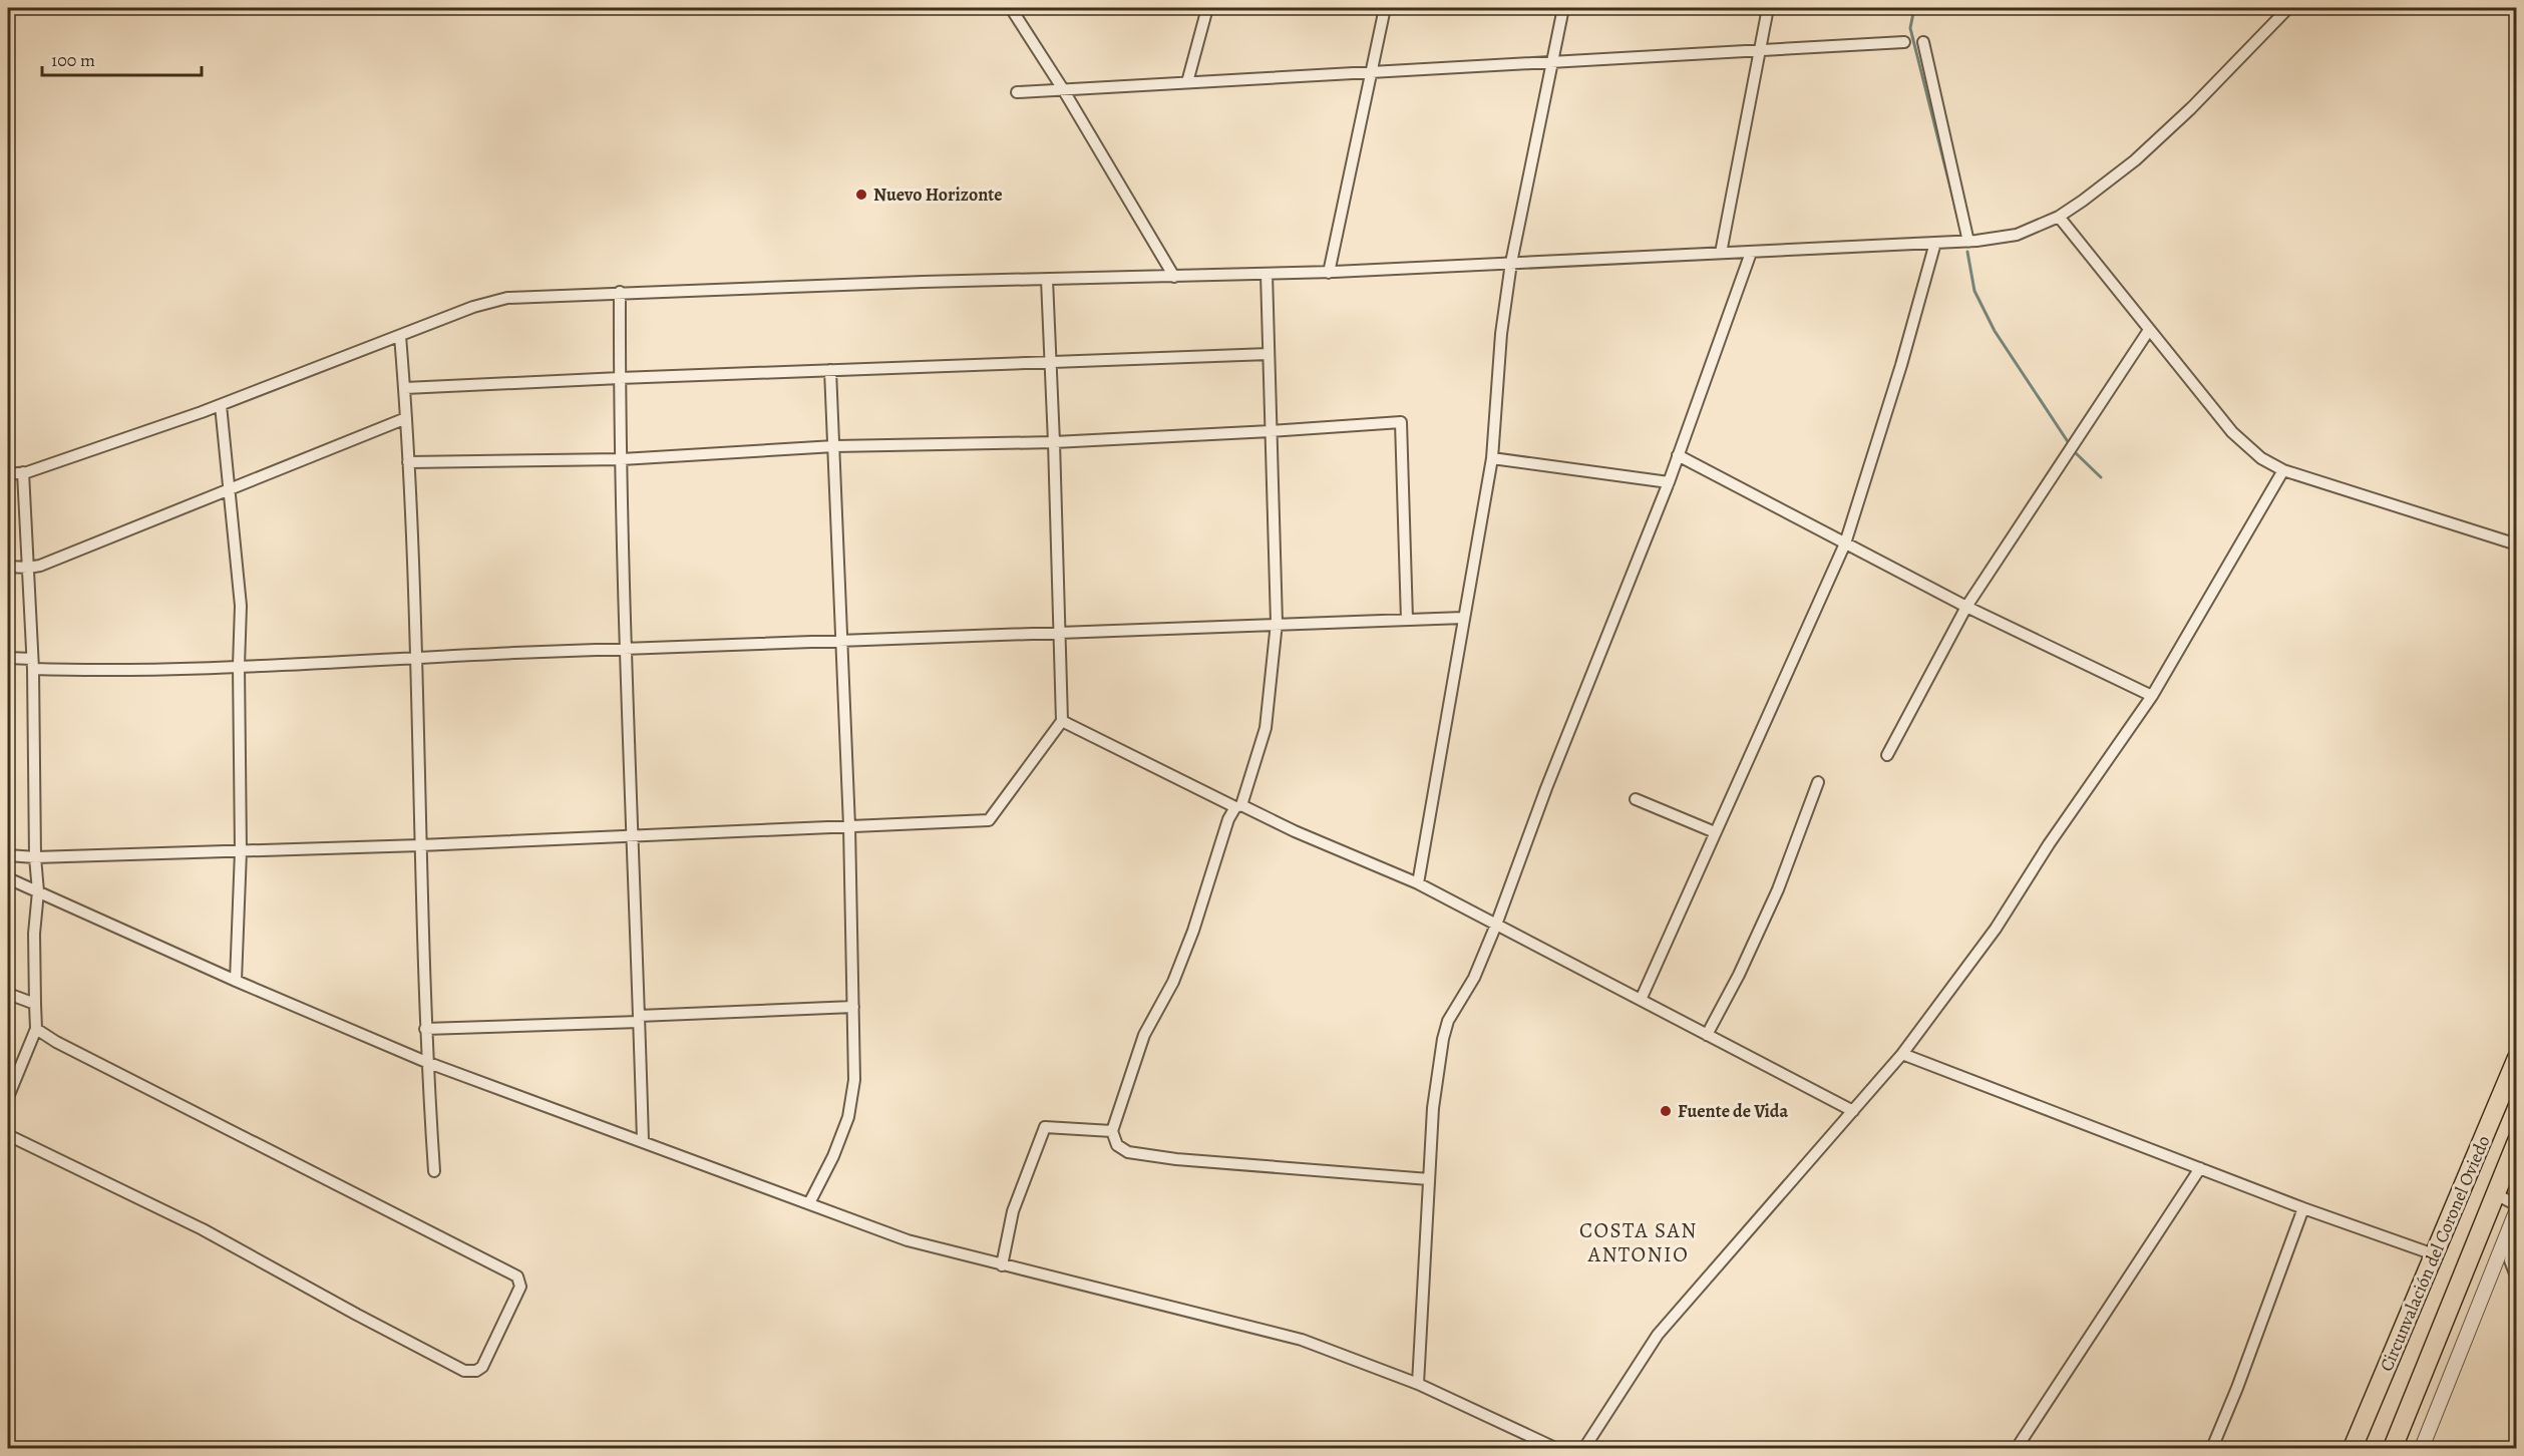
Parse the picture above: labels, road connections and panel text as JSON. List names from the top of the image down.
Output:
{
  "streets": {
    "highway": ["Circunvalación del Coronel Oviedo"]
  },
  "districts": ["COSTA SAN ANTONIO"],
  "places": ["Nuevo Horizonte", "Fuente de Vida"],
  "scale_bar": "100 m"
}
